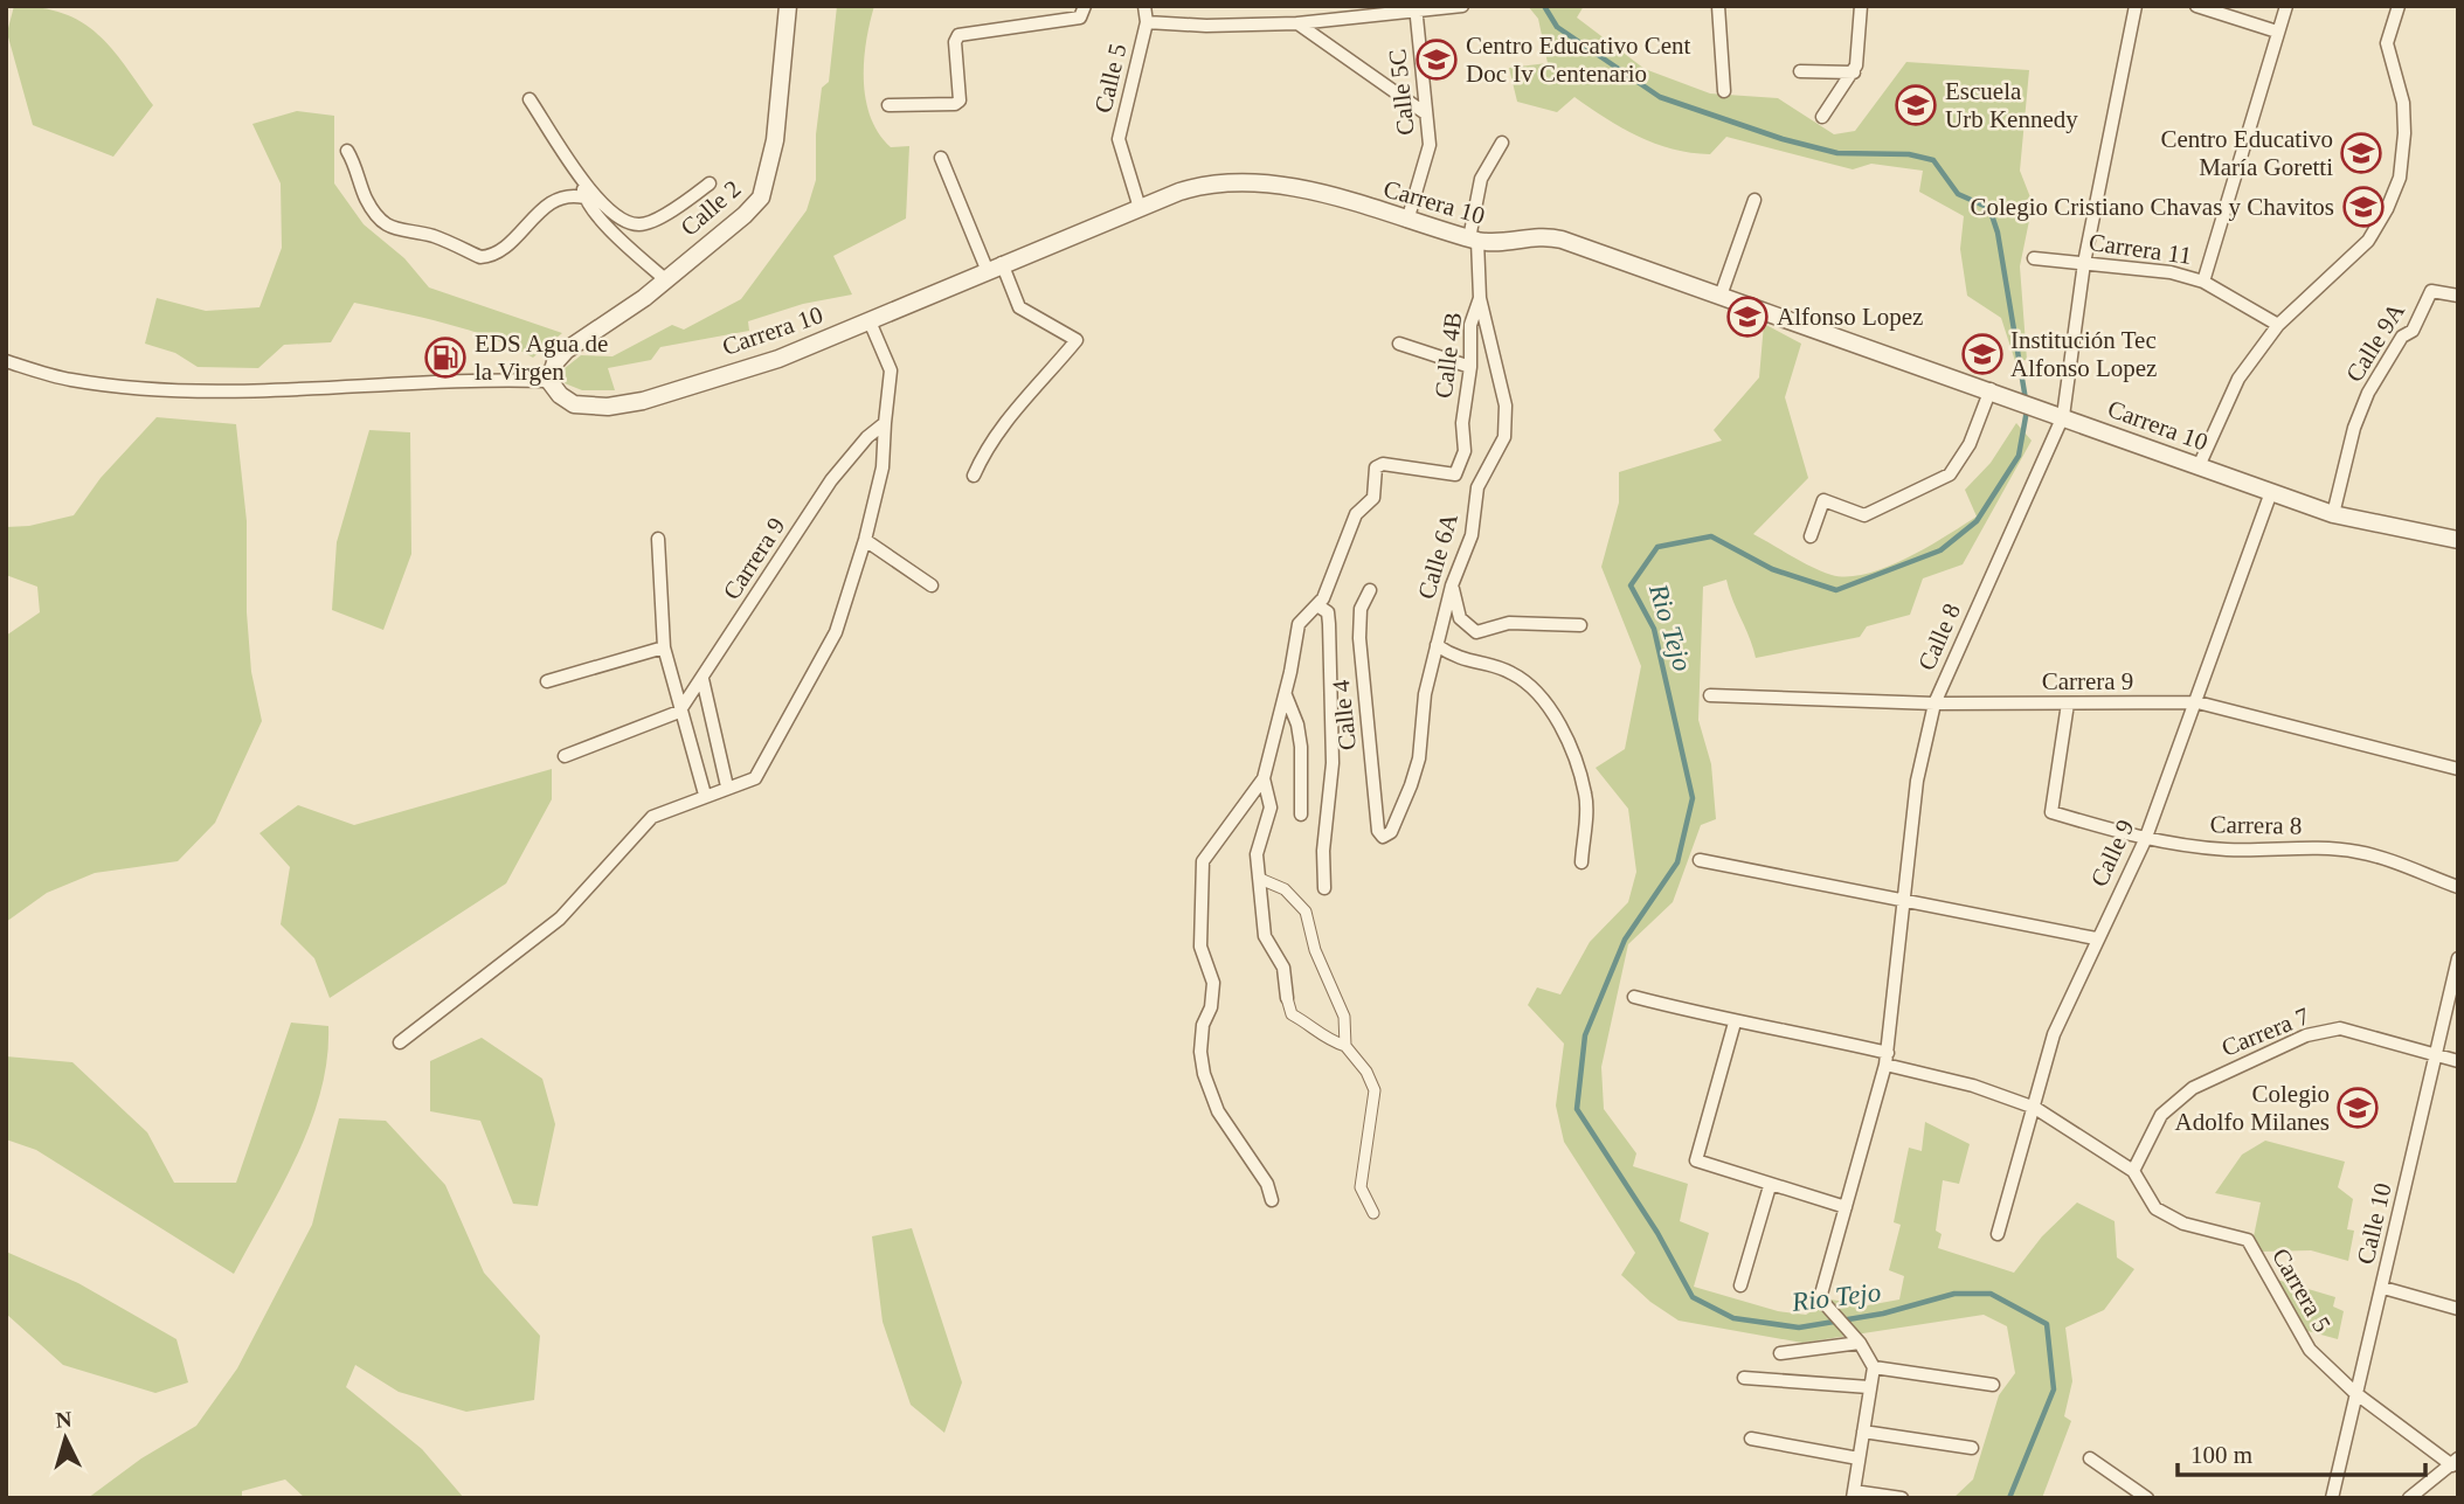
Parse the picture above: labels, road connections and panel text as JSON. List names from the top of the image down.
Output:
{
  "streets": {
    "street": [
      "Calle 5",
      "Calle 5C",
      "Carrera 10",
      "Calle 2",
      "Carrera 11",
      "Calle 9A",
      "Calle 4B",
      "Calle 6A",
      "Carrera 9",
      "Calle 8",
      "Calle 4",
      "Carrera 8",
      "Calle 9",
      "Carrera 7",
      "Calle 10",
      "Carrera 5"
    ]
  },
  "crossings": [
    ["Calle 5", "Carrera 10"],
    ["Calle 5C", "Carrera 10"],
    ["Carrera 10", "Calle 2"],
    ["Carrera 10", "Calle 9A"],
    ["Carrera 10", "Calle 4B"],
    ["Carrera 10", "Calle 8"],
    ["Carrera 10", "Calle 9"],
    ["Carrera 11", "Calle 8"],
    ["Calle 4B", "Calle 6A"],
    ["Calle 6A", "Calle 4"],
    ["Carrera 9", "Calle 8"],
    ["Carrera 9", "Carrera 8"],
    ["Carrera 9", "Calle 9"],
    ["Calle 8", "Carrera 5"],
    ["Carrera 8", "Calle 9"],
    ["Calle 9", "Carrera 5"],
    ["Carrera 7", "Calle 10"],
    ["Carrera 7", "Carrera 5"],
    ["Calle 10", "Carrera 5"]
  ],
  "water": ["Rio Tejo"],
  "places": {
    "school or university": [
      "Centro Educativo Cent Doc Iv Centenario",
      "Escuela Urb Kennedy",
      "Centro Educativo María Goretti",
      "Colegio Cristiano Chavas y Chavitos",
      "Alfonso Lopez",
      "Institución Tec Alfonso Lopez",
      "Colegio Adolfo Milanes"
    ],
    "fuel station": ["EDS Agua de la Virgen"]
  },
  "scale_bar": "100 m",
  "north": "top"
}
